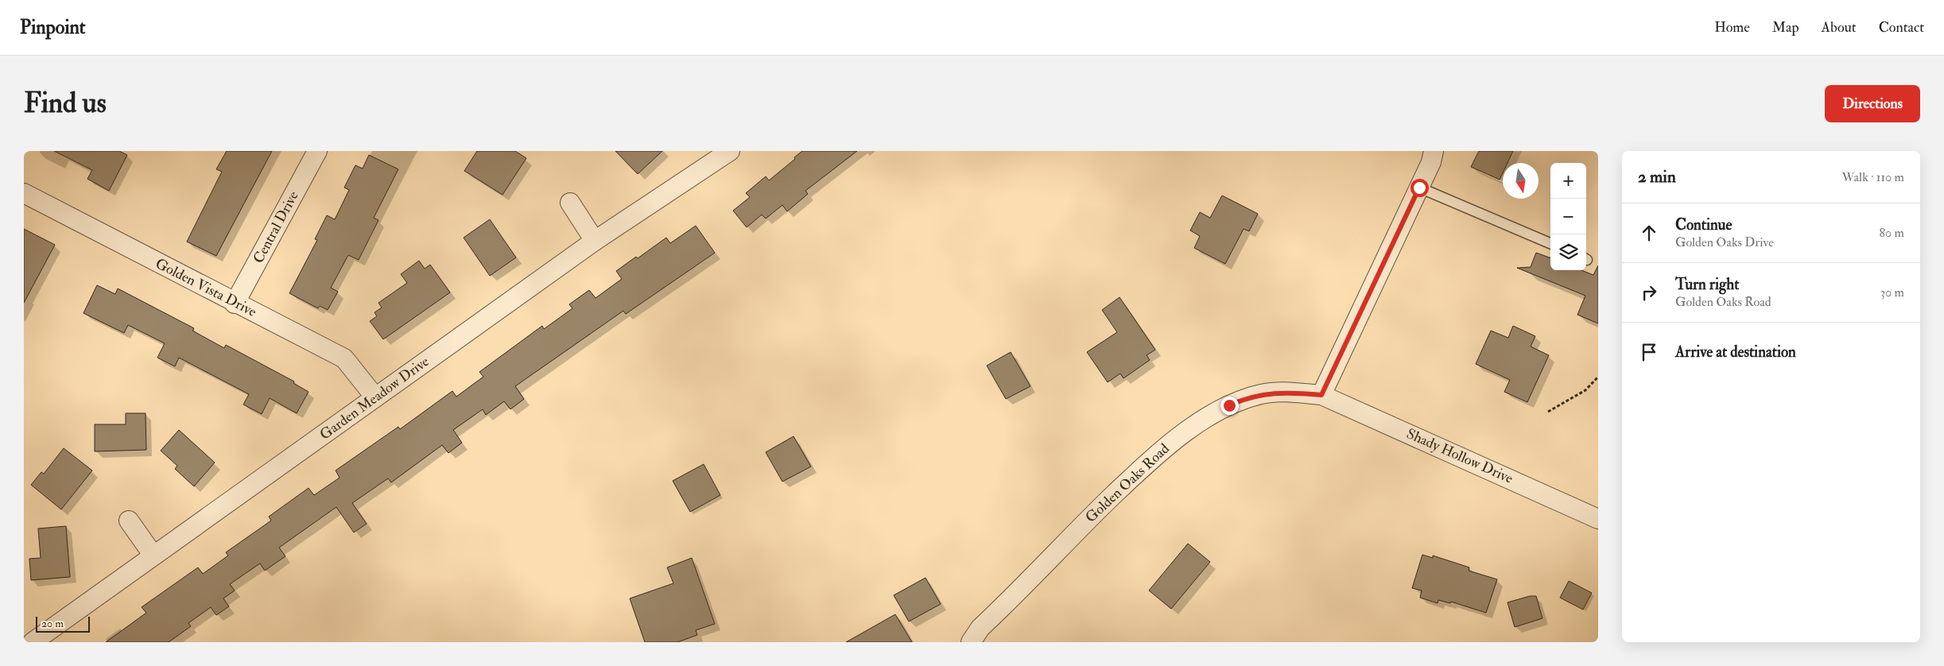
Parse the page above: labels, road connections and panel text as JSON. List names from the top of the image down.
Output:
{
  "streets": {
    "street": [
      "Central Drive",
      "Golden Vista Drive",
      "Garden Meadow Drive",
      "Shady Hollow Drive",
      "Golden Oaks Road"
    ]
  },
  "crossings": [
    ["Central Drive", "Golden Vista Drive"],
    ["Golden Vista Drive", "Garden Meadow Drive"],
    ["Shady Hollow Drive", "Golden Oaks Road"]
  ],
  "scale_bar": "20 m",
  "north": "bottom",
  "page": {
    "header": "Pinpoint",
    "nav": [
      "Home",
      "Map",
      "About",
      "Contact"
    ],
    "buttons": "Directions",
    "title": "Find us",
    "heading": ["2 min", "Walk · 110 m"],
    "map_buttons": ["+", "−"],
    "list": [
      ["Continue", "Golden Oaks Drive", "80 m"],
      ["Turn right", "Golden Oaks Road", "30 m"],
      "Arrive at destination"
    ],
    "scale": "20 m"
  }
}
